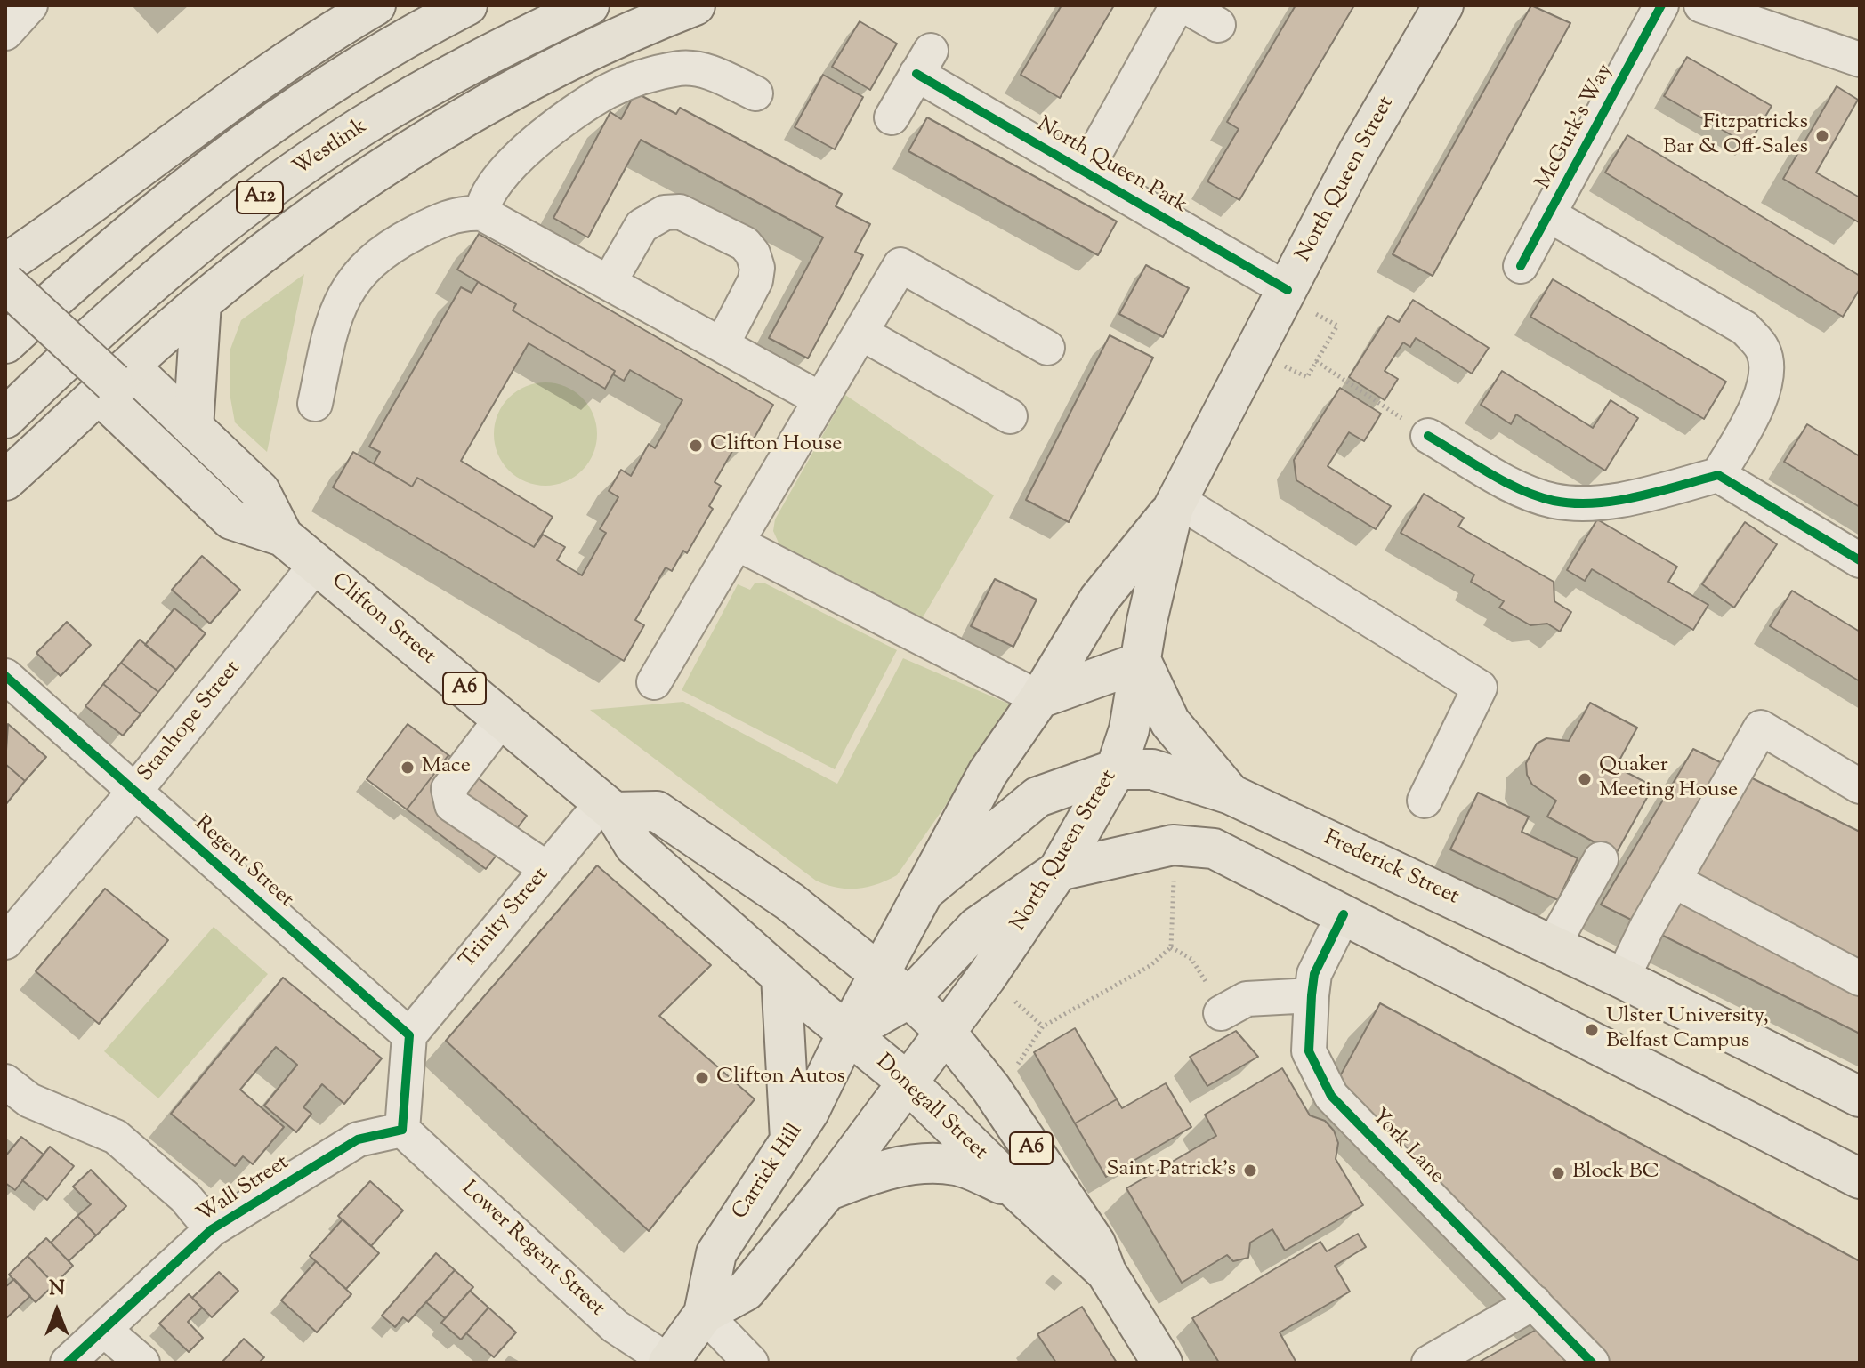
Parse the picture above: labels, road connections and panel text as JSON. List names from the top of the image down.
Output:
{
  "streets": {
    "main road": [
      "Westlink",
      "North Queen Street",
      "A12",
      "Clifton Street",
      "A6",
      "Frederick Street",
      "Donegall Street",
      "Carrick Hill"
    ],
    "street": [
      "McGurk's Way",
      "North Queen Park",
      "Stanhope Street",
      "Regent Street",
      "Trinity Street",
      "York Lane",
      "Wall Street",
      "Lower Regent Street"
    ]
  },
  "crossings": [
    ["North Queen Park", "North Queen Street"],
    ["North Queen Street", "Clifton Street"],
    ["North Queen Street", "A6"],
    ["North Queen Street", "Frederick Street"],
    ["North Queen Street", "Donegall Street"],
    ["North Queen Street", "Carrick Hill"],
    ["Clifton Street", "A6"],
    ["Clifton Street", "Stanhope Street"],
    ["Clifton Street", "Trinity Street"],
    ["Clifton Street", "Donegall Street"],
    ["Clifton Street", "Carrick Hill"],
    ["A6", "Trinity Street"],
    ["A6", "Donegall Street"],
    ["Stanhope Street", "Regent Street"],
    ["Regent Street", "Trinity Street"],
    ["Donegall Street", "Carrick Hill"],
    ["Carrick Hill", "Lower Regent Street"],
    ["Wall Street", "Lower Regent Street"]
  ],
  "places": [
    "Fitzpatricks Bar & Off-Sales",
    "Clifton House",
    "Mace",
    "Quaker Meeting House",
    "Ulster University, Belfast Campus",
    "Clifton Autos",
    "Saint Patrick's",
    "Block BC"
  ],
  "north": "top"
}
